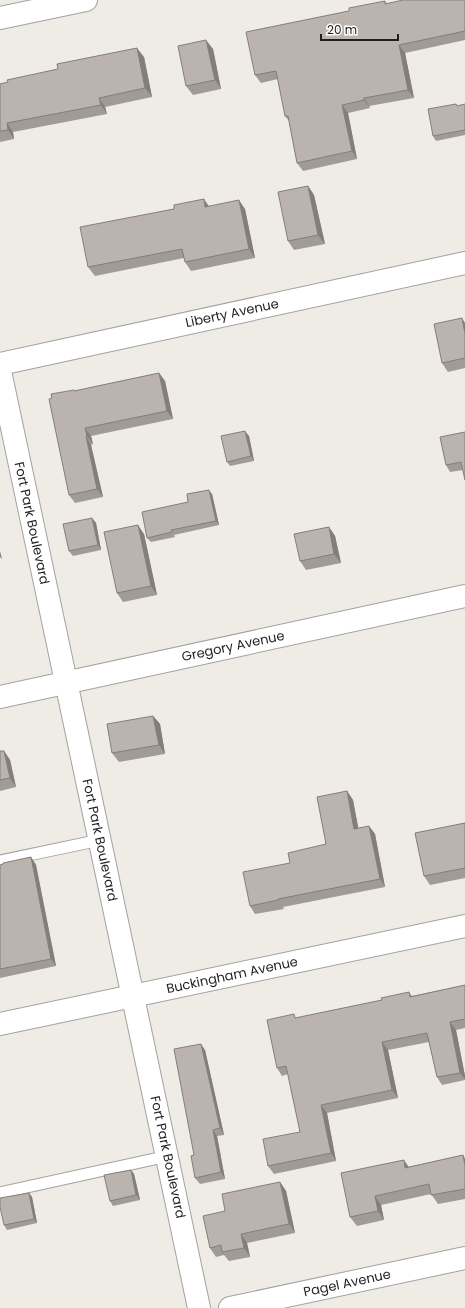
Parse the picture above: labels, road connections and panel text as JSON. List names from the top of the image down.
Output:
{
  "streets": {
    "street": [
      "Liberty Avenue",
      "Fort Park Boulevard",
      "Gregory Avenue",
      "Buckingham Avenue",
      "Pagel Avenue"
    ]
  },
  "crossings": [
    ["Fort Park Boulevard", "Gregory Avenue"],
    ["Fort Park Boulevard", "Buckingham Avenue"]
  ],
  "scale_bar": "20 m"
}
